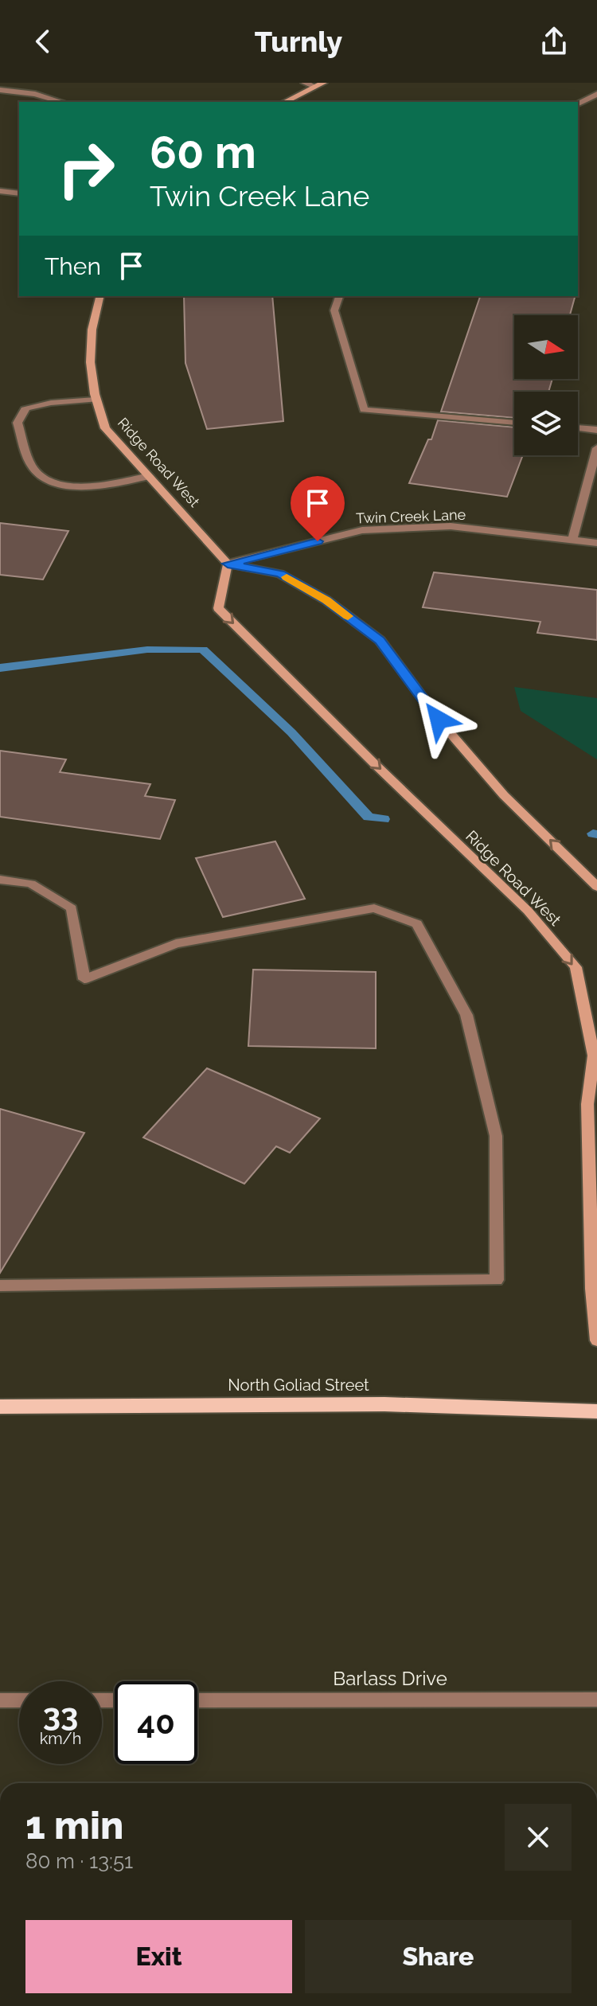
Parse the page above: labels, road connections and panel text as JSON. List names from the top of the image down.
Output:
{
  "streets": {
    "main road": ["North Goliad Street"],
    "street": ["Ridge Road West", "Twin Creek Lane", "Barlass Drive"]
  },
  "crossings": [
    ["Ridge Road West", "Twin Creek Lane"]
  ],
  "north": "right",
  "page": {
    "header": "Turnly",
    "turn": ["60 m", "Twin Creek Lane"],
    "then": "Then",
    "speed": "33 km/h",
    "limit": "40",
    "heading": ["1 min", "80 m · 13:51"],
    "buttons": ["Exit", "Share"]
  }
}
